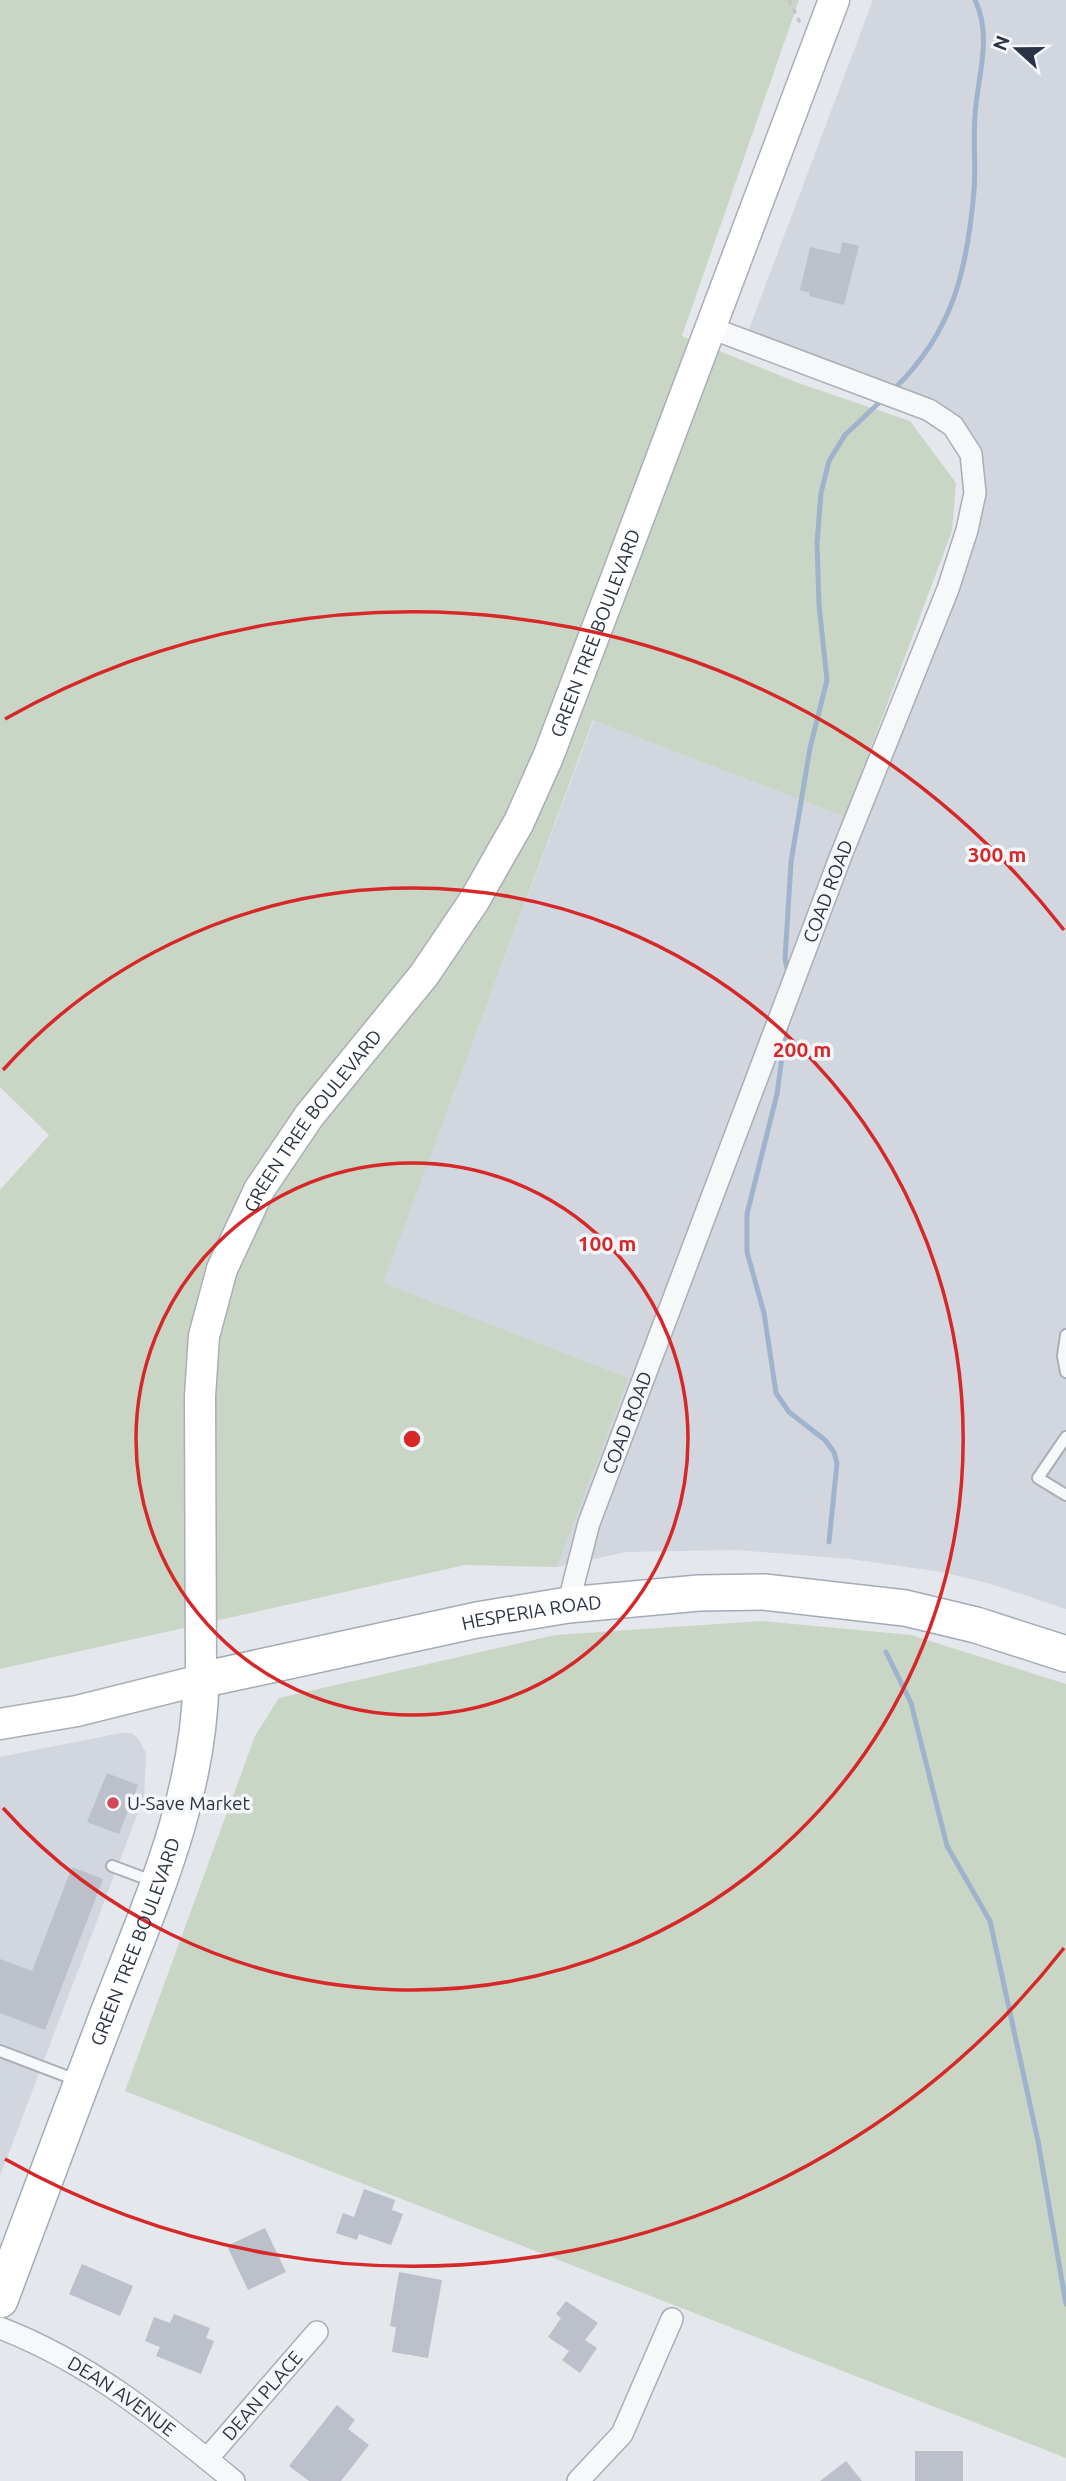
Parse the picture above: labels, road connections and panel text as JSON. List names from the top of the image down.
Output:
{
  "streets": {
    "main road": ["GREEN TREE BOULEVARD", "HESPERIA ROAD"],
    "street": ["COAD ROAD", "DEAN PLACE", "DEAN AVENUE"]
  },
  "crossings": [
    ["GREEN TREE BOULEVARD", "COAD ROAD"],
    ["GREEN TREE BOULEVARD", "HESPERIA ROAD"],
    ["COAD ROAD", "HESPERIA ROAD"],
    ["DEAN PLACE", "DEAN AVENUE"]
  ],
  "places": ["U-Save Market"],
  "north": "left",
  "rings": ["300 m", "200 m", "100 m"]
}
